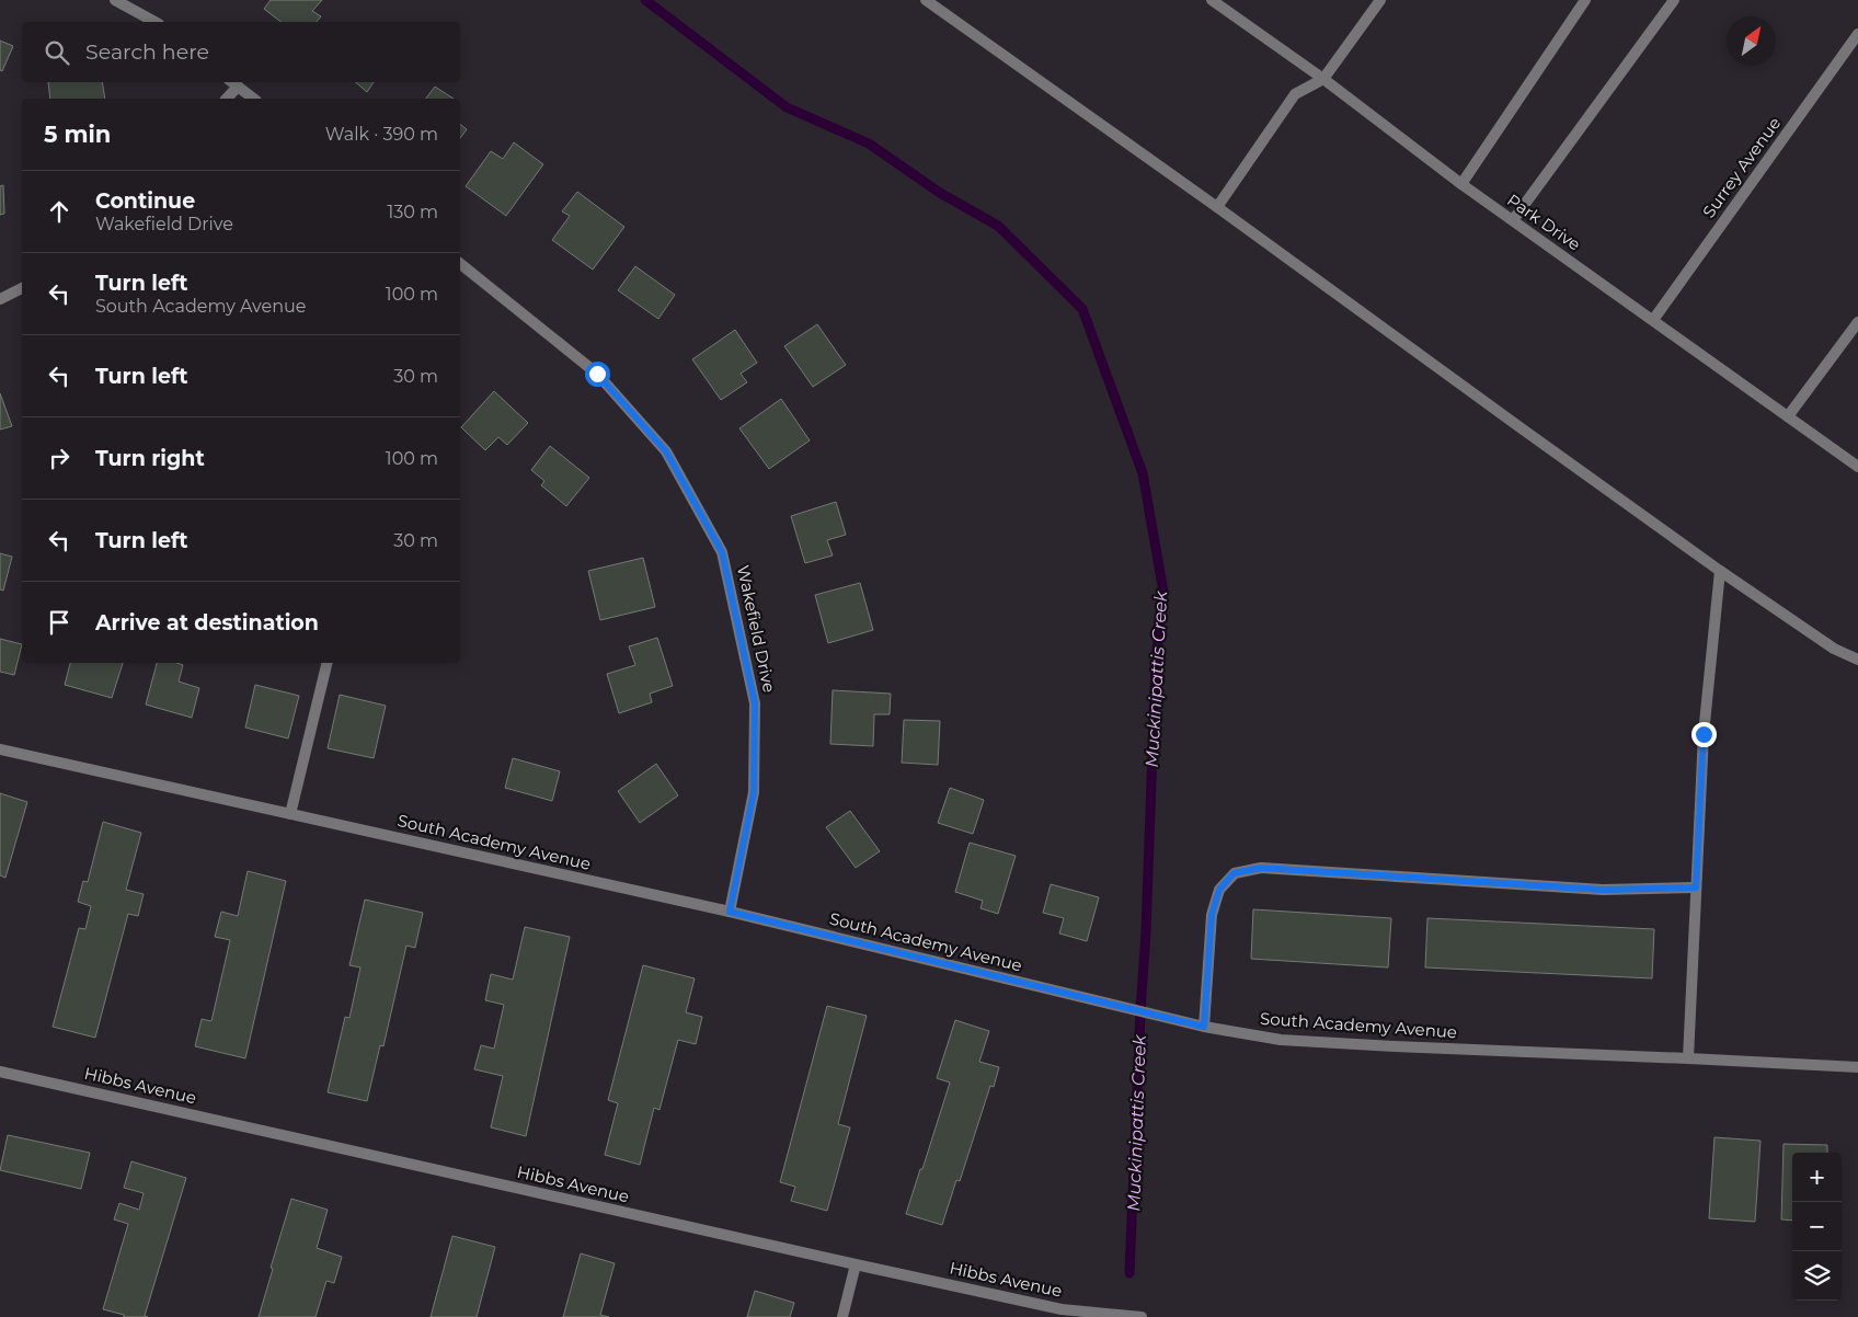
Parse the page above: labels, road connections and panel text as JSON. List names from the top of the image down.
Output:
{
  "streets": {
    "street": [
      "Surrey Avenue",
      "Park Drive",
      "Wakefield Drive",
      "South Academy Avenue",
      "Hibbs Avenue"
    ]
  },
  "crossings": [
    ["Surrey Avenue", "Park Drive"],
    ["Wakefield Drive", "South Academy Avenue"]
  ],
  "water": ["Muckinipattis Creek"],
  "north": "top right",
  "page": {
    "search": "Search here",
    "heading": ["5 min", "Walk · 390 m"],
    "list": [
      ["Continue", "Wakefield Drive", "130 m"],
      ["Turn left", "South Academy Avenue", "100 m"],
      ["Turn left", "30 m"],
      ["Turn right", "100 m"],
      ["Turn left", "30 m"],
      "Arrive at destination"
    ],
    "map_buttons": ["+", "−"]
  }
}
